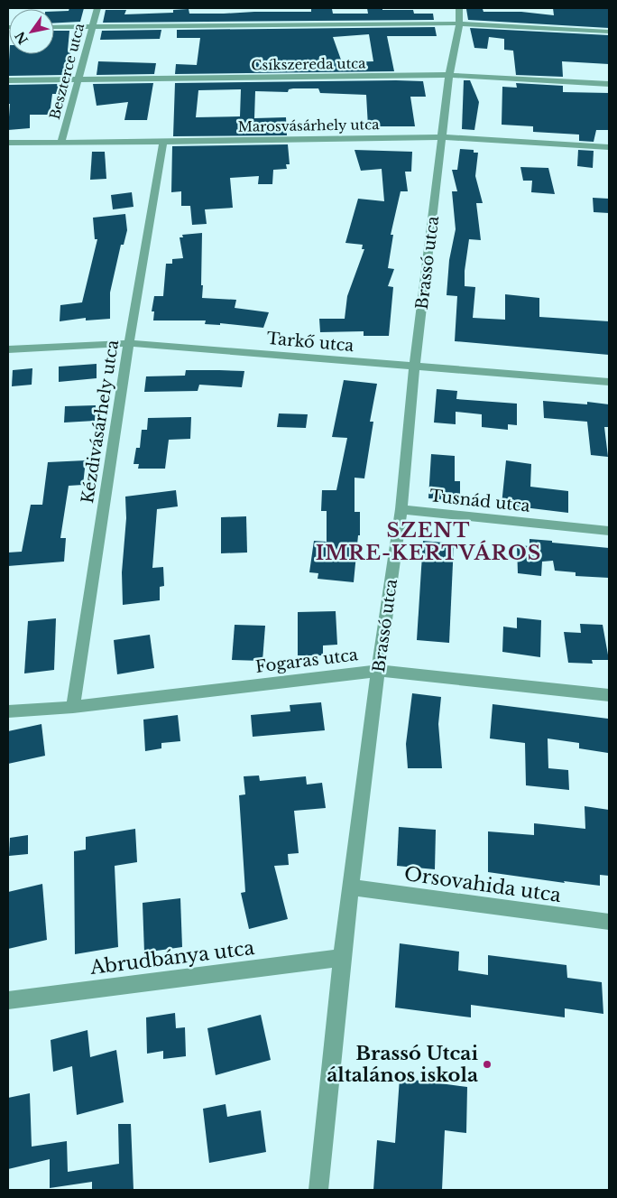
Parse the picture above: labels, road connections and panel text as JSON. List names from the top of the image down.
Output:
{
  "streets": {
    "street": [
      "Csíkszereda utca",
      "Beszterce utca",
      "Marosvásárhely utca",
      "Brassó utca",
      "Tarkő utca",
      "Kézdivásárhely utca",
      "Tusnád utca",
      "Fogaras utca",
      "Orsovahida utca",
      "Abrudbánya utca"
    ]
  },
  "crossings": [
    ["Csíkszereda utca", "Beszterce utca"],
    ["Csíkszereda utca", "Brassó utca"],
    ["Beszterce utca", "Marosvásárhely utca"],
    ["Marosvásárhely utca", "Brassó utca"],
    ["Marosvásárhely utca", "Kézdivásárhely utca"],
    ["Brassó utca", "Tarkő utca"],
    ["Brassó utca", "Tusnád utca"],
    ["Brassó utca", "Fogaras utca"],
    ["Brassó utca", "Orsovahida utca"],
    ["Brassó utca", "Abrudbánya utca"],
    ["Tarkő utca", "Kézdivásárhely utca"],
    ["Kézdivásárhely utca", "Fogaras utca"]
  ],
  "districts": ["SZENT IMRE-KERTVÁROS"],
  "places": ["Brassó Utcai általános iskola"],
  "north": "bottom left"
}
